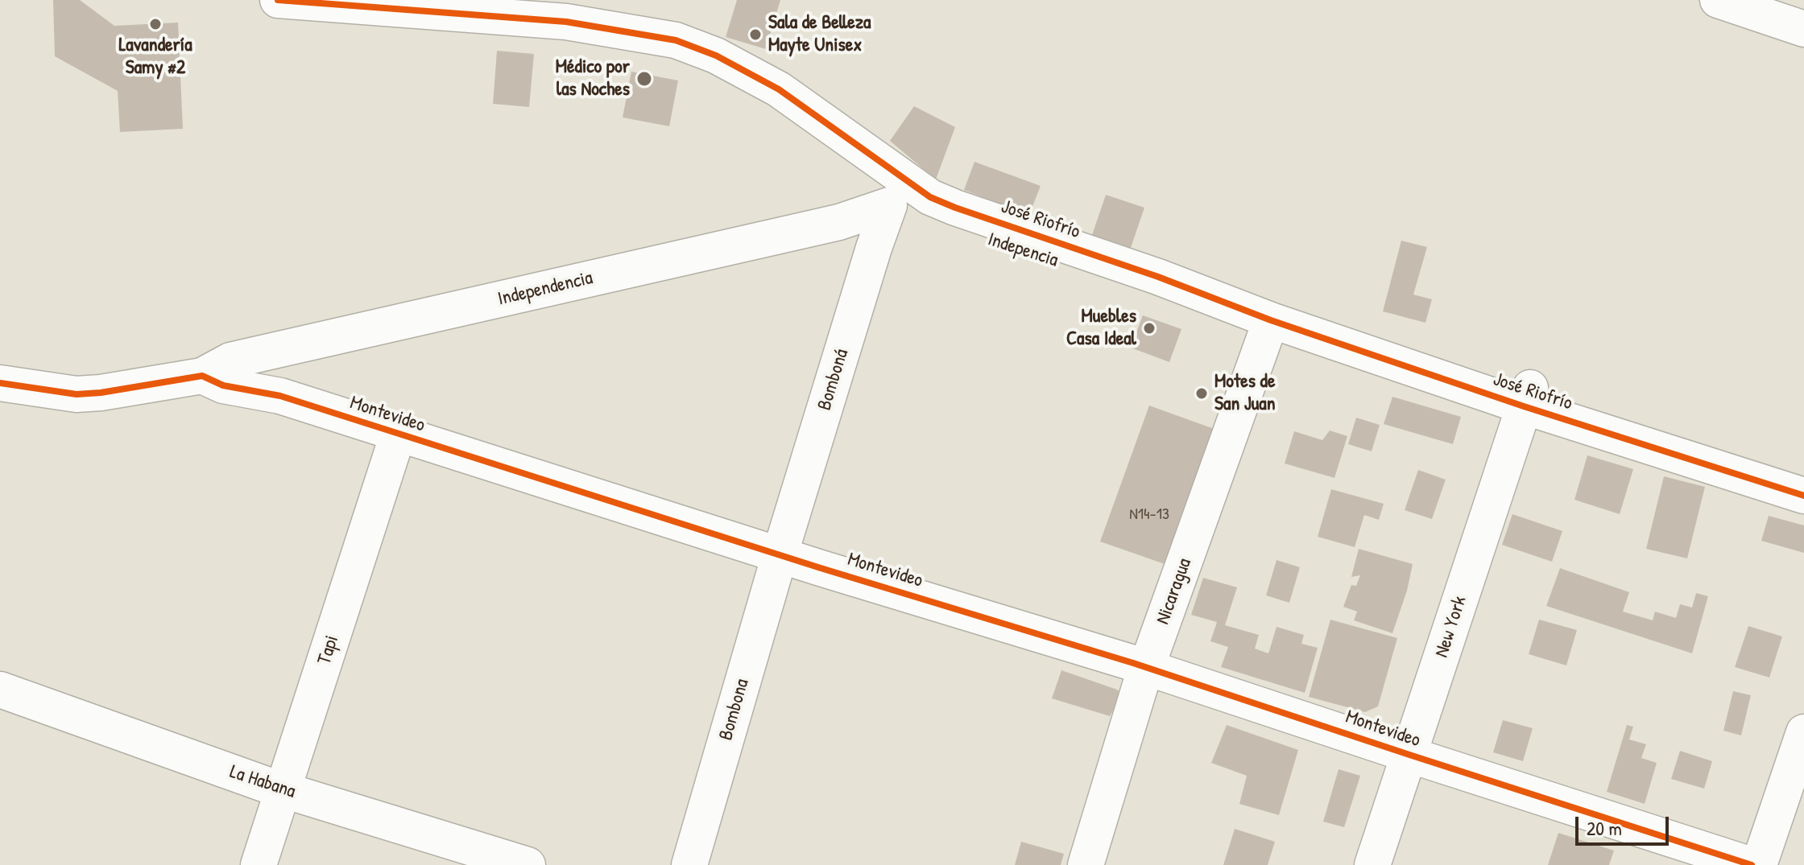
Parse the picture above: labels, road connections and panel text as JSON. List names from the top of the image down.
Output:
{
  "streets": {
    "street": [
      "José Riofrío",
      "Indepencia",
      "Independencia",
      "Bomboná",
      "Montevideo",
      "Nicaragua",
      "New York",
      "Tapi",
      "Bombona",
      "La Habana"
    ]
  },
  "crossings": [
    ["José Riofrío", "Indepencia"],
    ["José Riofrío", "Nicaragua"],
    ["José Riofrío", "New York"],
    ["Indepencia", "Independencia"],
    ["Indepencia", "Bomboná"],
    ["Independencia", "Bomboná"],
    ["Independencia", "Montevideo"],
    ["Bomboná", "Montevideo"],
    ["Bomboná", "Bombona"],
    ["Montevideo", "Nicaragua"],
    ["Montevideo", "New York"],
    ["Montevideo", "Tapi"],
    ["Montevideo", "Bombona"],
    ["Tapi", "La Habana"]
  ],
  "places": [
    "Lavandería Samy #2",
    "Sala de Belleza Mayte Unisex",
    "Médico por las Noches",
    "Muebles Casa Ideal",
    "Motes de San Juan"
  ],
  "house_numbers": ["N14-13"],
  "scale_bar": "20 m"
}
